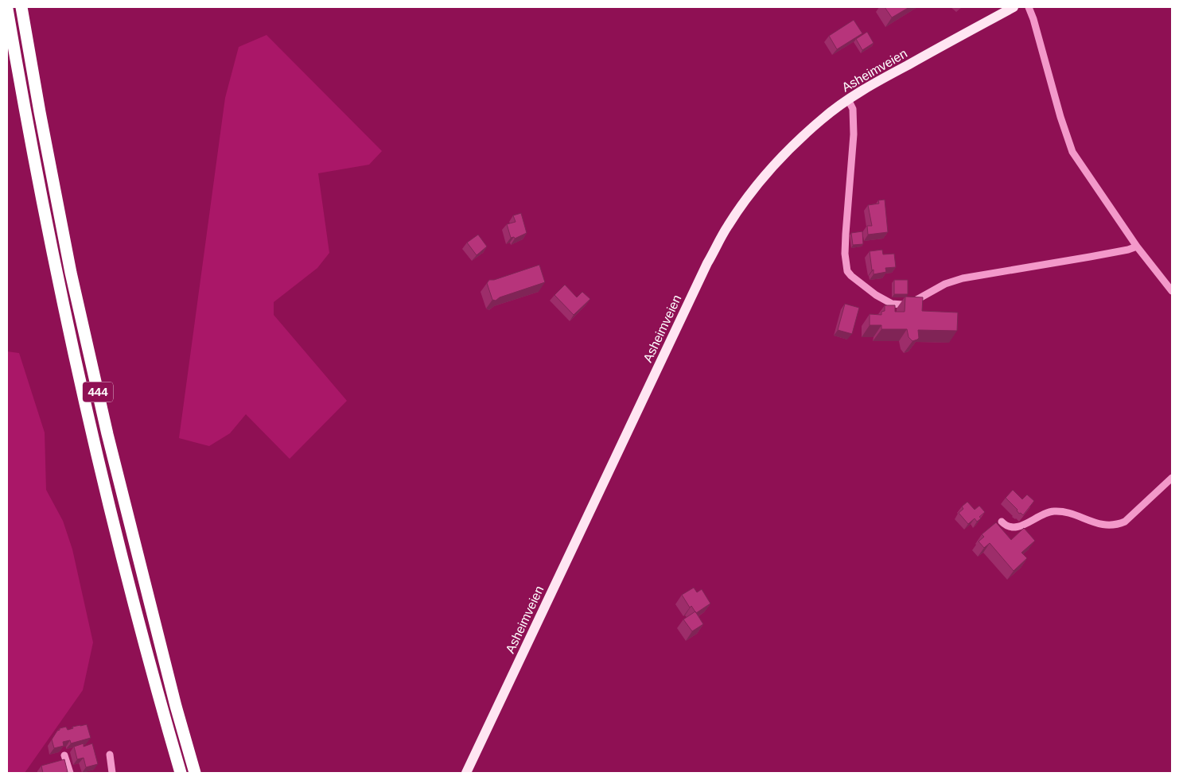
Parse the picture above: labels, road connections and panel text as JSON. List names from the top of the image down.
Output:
{
  "streets": {
    "highway": ["444"],
    "main road": ["Asheimveien"]
  }
}
